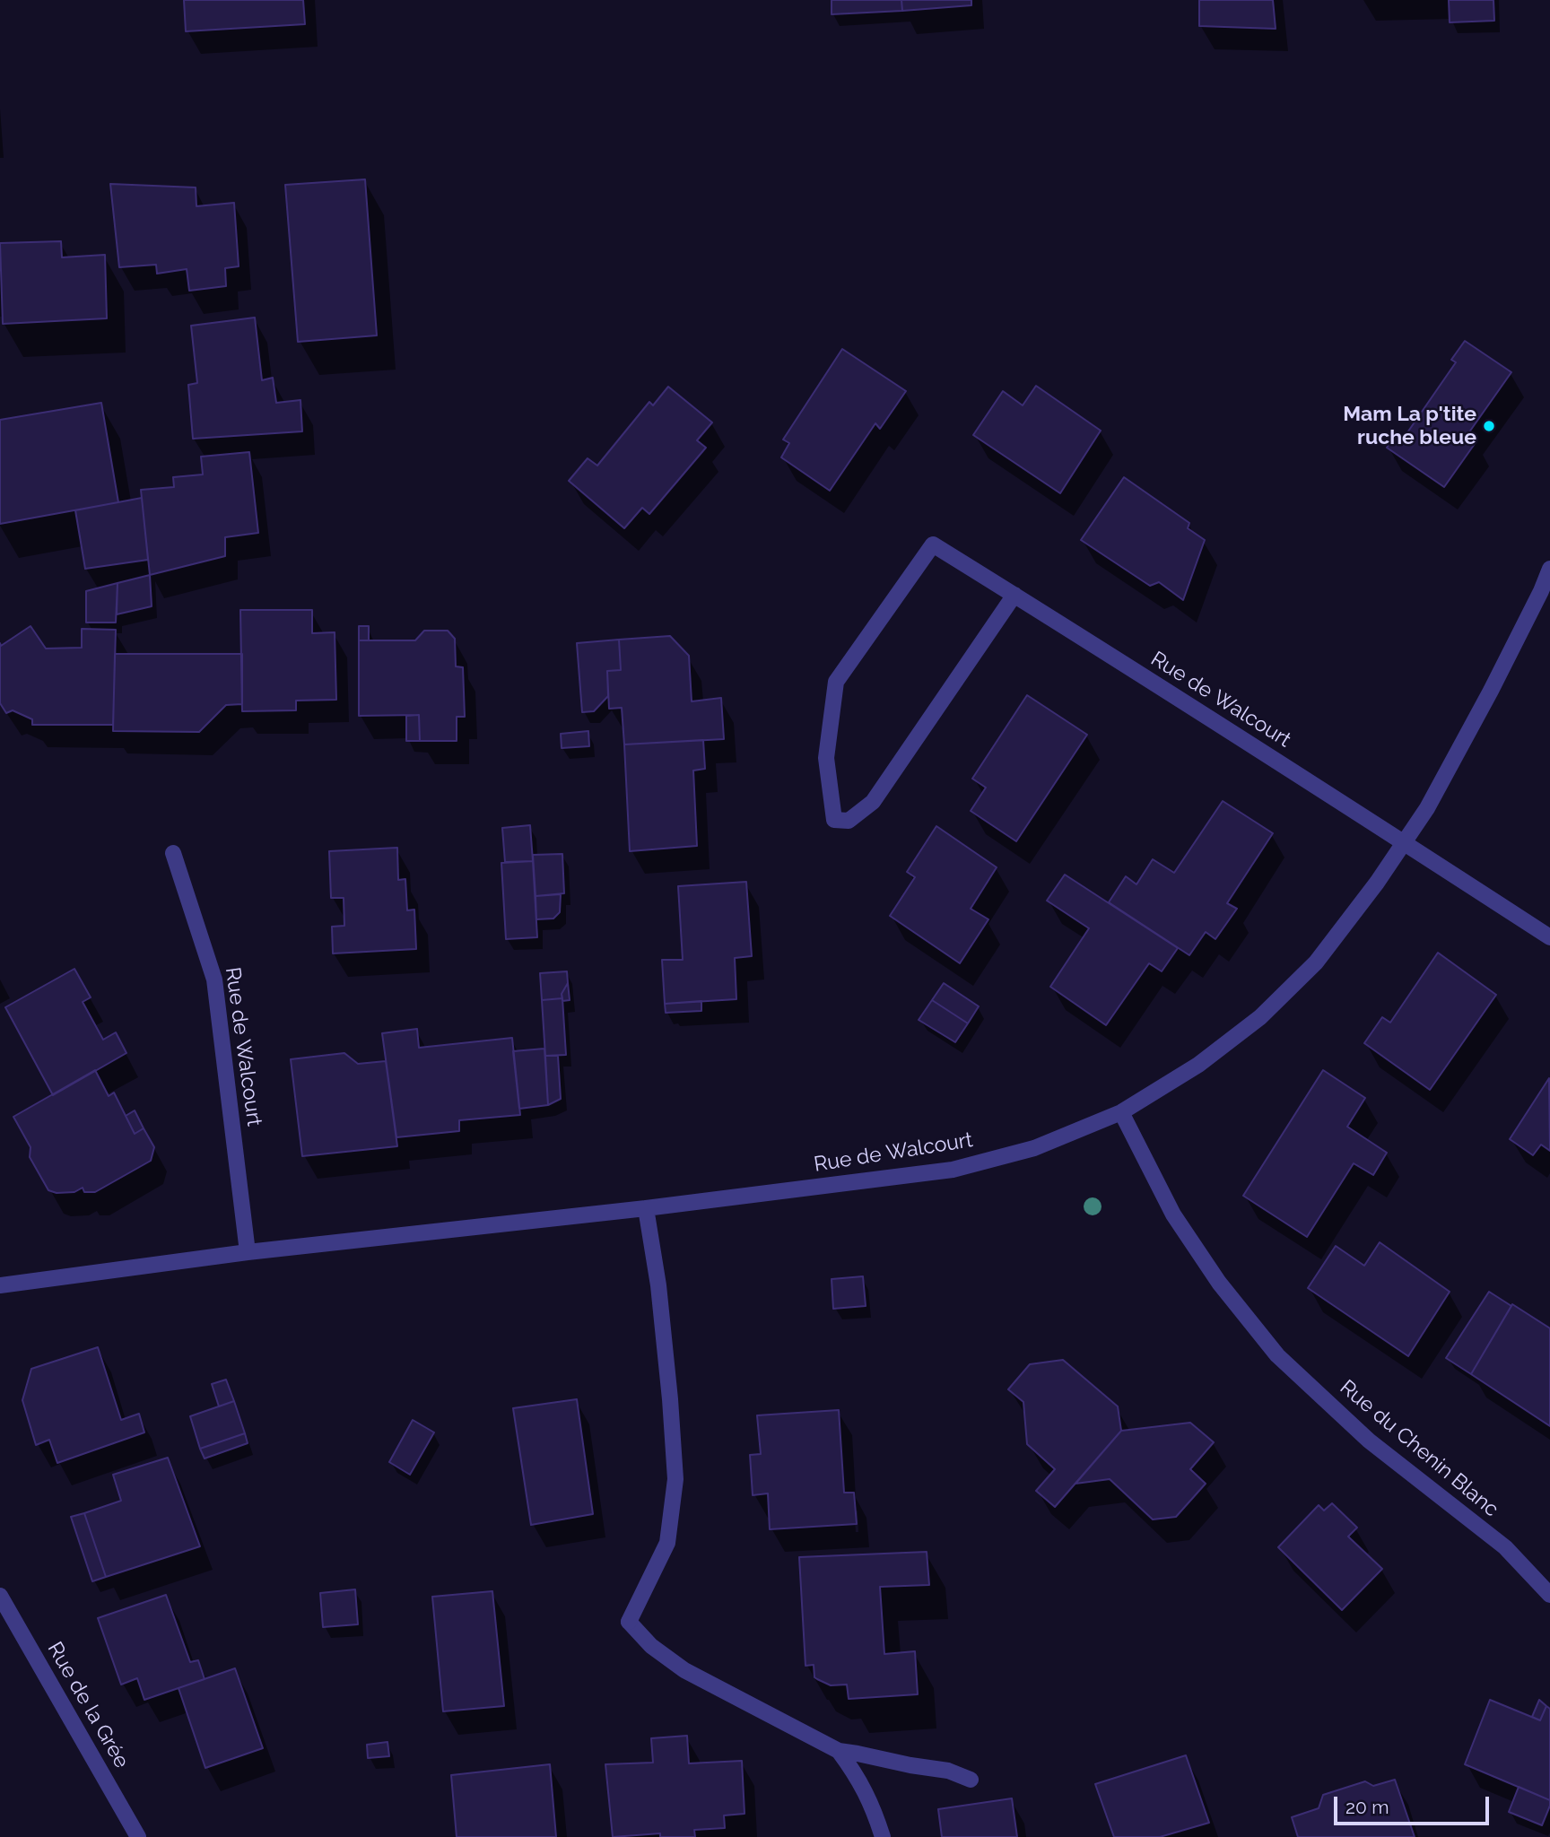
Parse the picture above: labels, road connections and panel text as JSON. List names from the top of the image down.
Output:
{
  "streets": {
    "street": ["Rue de Walcourt", "Rue du Chenin Blanc", "Rue de la Grée"]
  },
  "crossings": [
    ["Rue de Walcourt", "Rue du Chenin Blanc"]
  ],
  "places": ["Mam La p'tite ruche bleue"],
  "scale_bar": "20 m"
}
